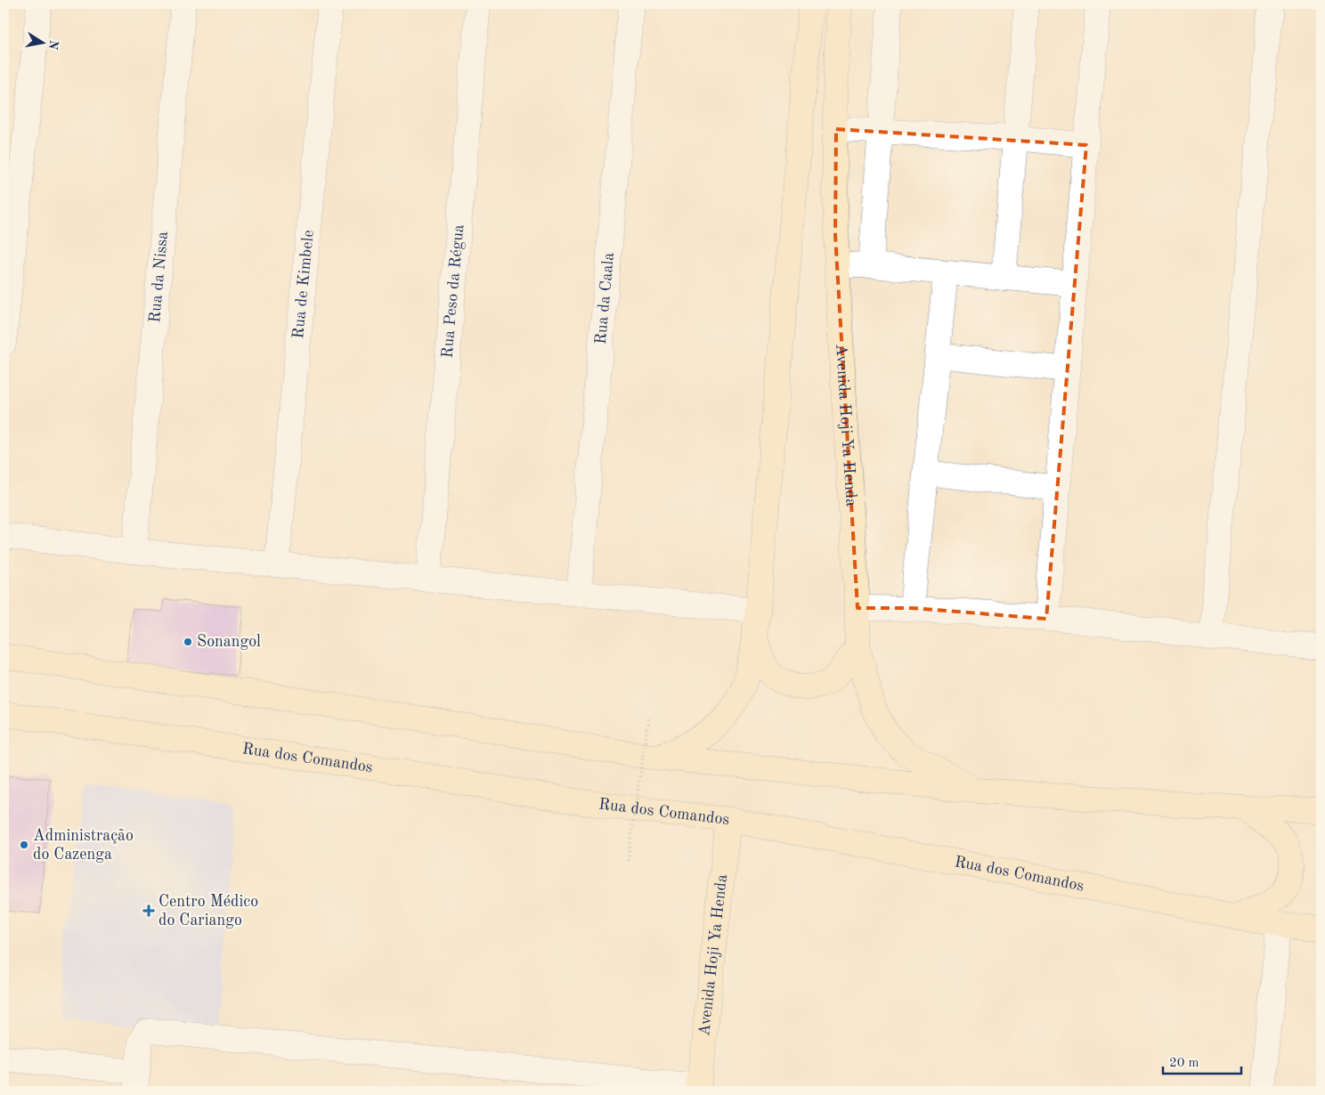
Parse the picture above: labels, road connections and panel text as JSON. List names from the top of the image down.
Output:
{
  "streets": {
    "main road": ["Avenida Hoji Ya Henda", "Rua dos Comandos"],
    "street": [
      "Rua da Nissa",
      "Rua de Kimbele",
      "Rua Peso da Régua",
      "Rua da Caala"
    ]
  },
  "crossings": [
    ["Avenida Hoji Ya Henda", "Rua dos Comandos"]
  ],
  "places": {
    "other": ["Sonangol", "Administração do Cazenga"],
    "health": ["Centro Médico do Cariango"]
  },
  "scale_bar": "20 m",
  "north": "right"
}
